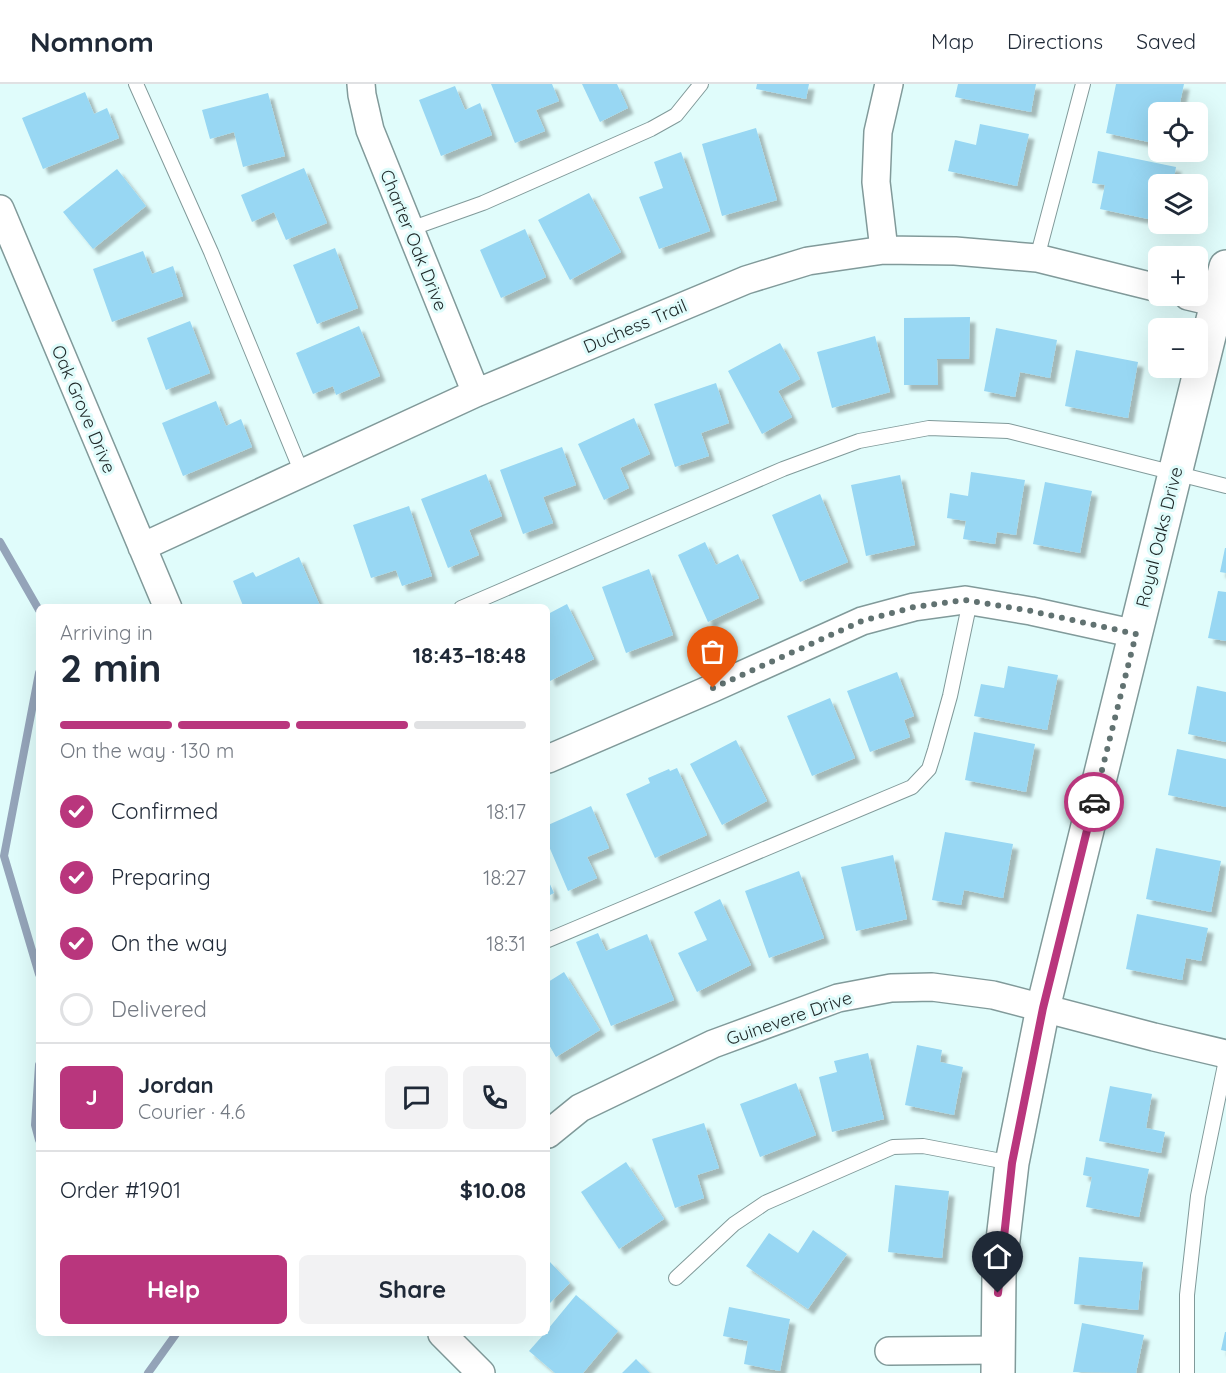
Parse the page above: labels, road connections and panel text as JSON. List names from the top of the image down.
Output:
{
  "streets": {
    "street": [
      "Charter Oak Drive",
      "Duchess Trail",
      "Oak Grove Drive",
      "Royal Oaks Drive",
      "Guinevere Drive"
    ]
  },
  "crossings": [
    ["Charter Oak Drive", "Duchess Trail"],
    ["Duchess Trail", "Oak Grove Drive"],
    ["Royal Oaks Drive", "Guinevere Drive"]
  ],
  "page": {
    "header": "Nomnom",
    "nav": ["Map", "Directions", "Saved"],
    "map_buttons": ["+", "−"],
    "heading": ["2 min", "Arriving in", "18:43–18:48"],
    "panel": [
      "Jordan",
      "Courier · 4.6",
      "Order #1901",
      "$10.08"
    ],
    "bar": "On the way · 130 m",
    "list": [
      ["Confirmed", "18:17"],
      ["Preparing", "18:27"],
      ["On the way", "18:31"],
      "Delivered"
    ],
    "round": "J",
    "buttons": ["Help", "Share"]
  }
}
